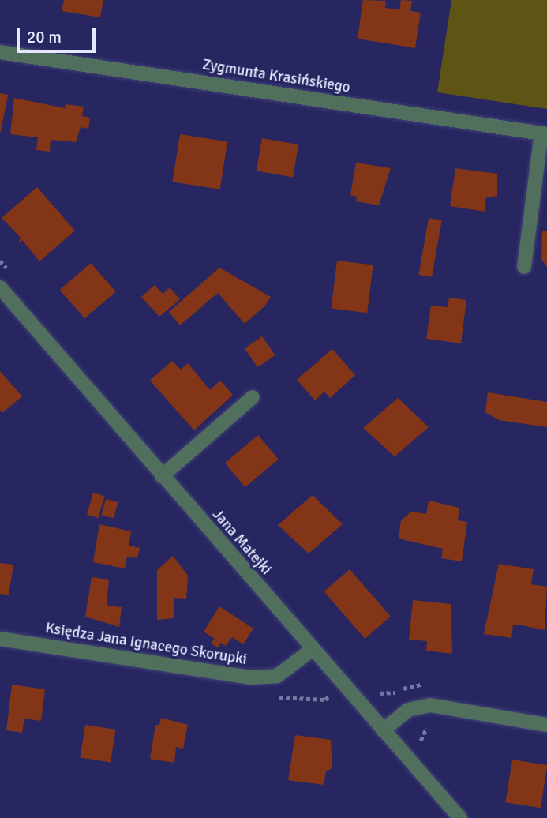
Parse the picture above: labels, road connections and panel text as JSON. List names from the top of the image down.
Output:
{
  "streets": {
    "street": ["Zygmunta Krasińskiego", "Jana Matejki", "Księdza Jana Ignacego Skorupki"]
  },
  "crossings": [
    ["Jana Matejki", "Księdza Jana Ignacego Skorupki"]
  ],
  "scale_bar": "20 m"
}
